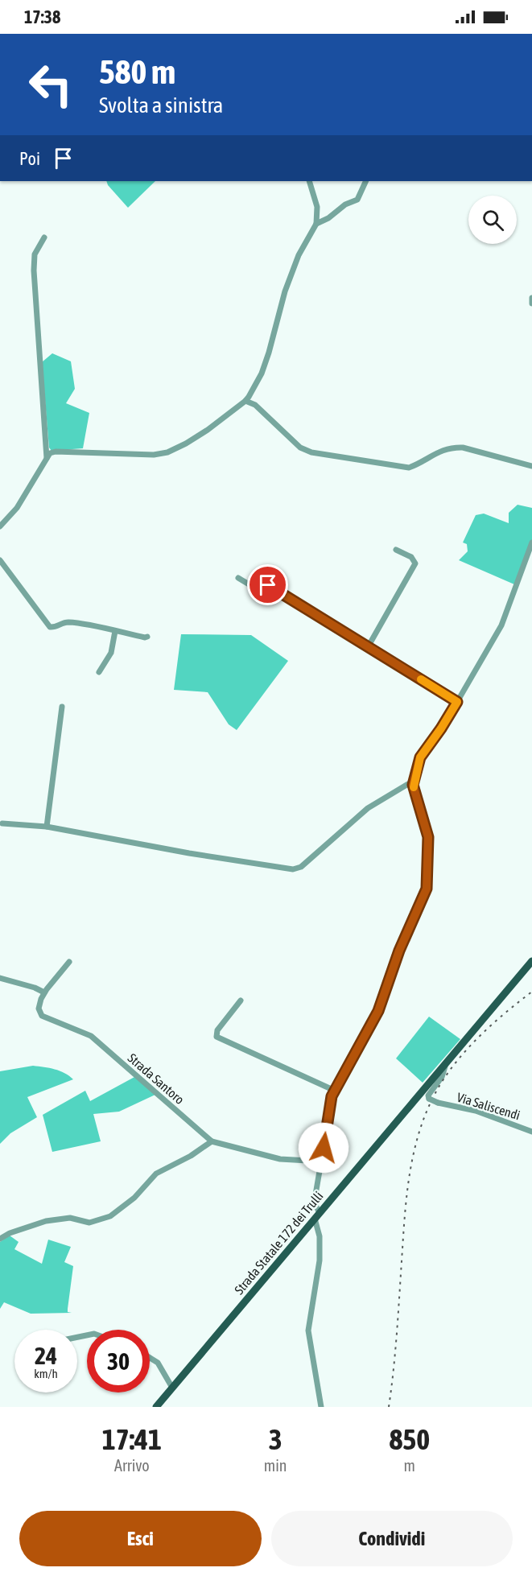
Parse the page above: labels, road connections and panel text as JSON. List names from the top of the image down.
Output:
{
  "streets": {
    "main road": ["Strada Statale 172 dei Trulli"],
    "street": ["Strada Santoro", "Via Saliscendi"]
  },
  "crossings": [
    ["Via Saliscendi", "Strada Statale 172 dei Trulli"]
  ],
  "page": {
    "status": "17:38",
    "turn": ["580 m", "Svolta a sinistra"],
    "then": "Poi",
    "speed": "24 km/h",
    "limit": "30",
    "eta": [
      "17:41",
      "Arrivo",
      "3",
      "min",
      "850",
      "m"
    ],
    "buttons": ["Esci", "Condividi"]
  }
}
